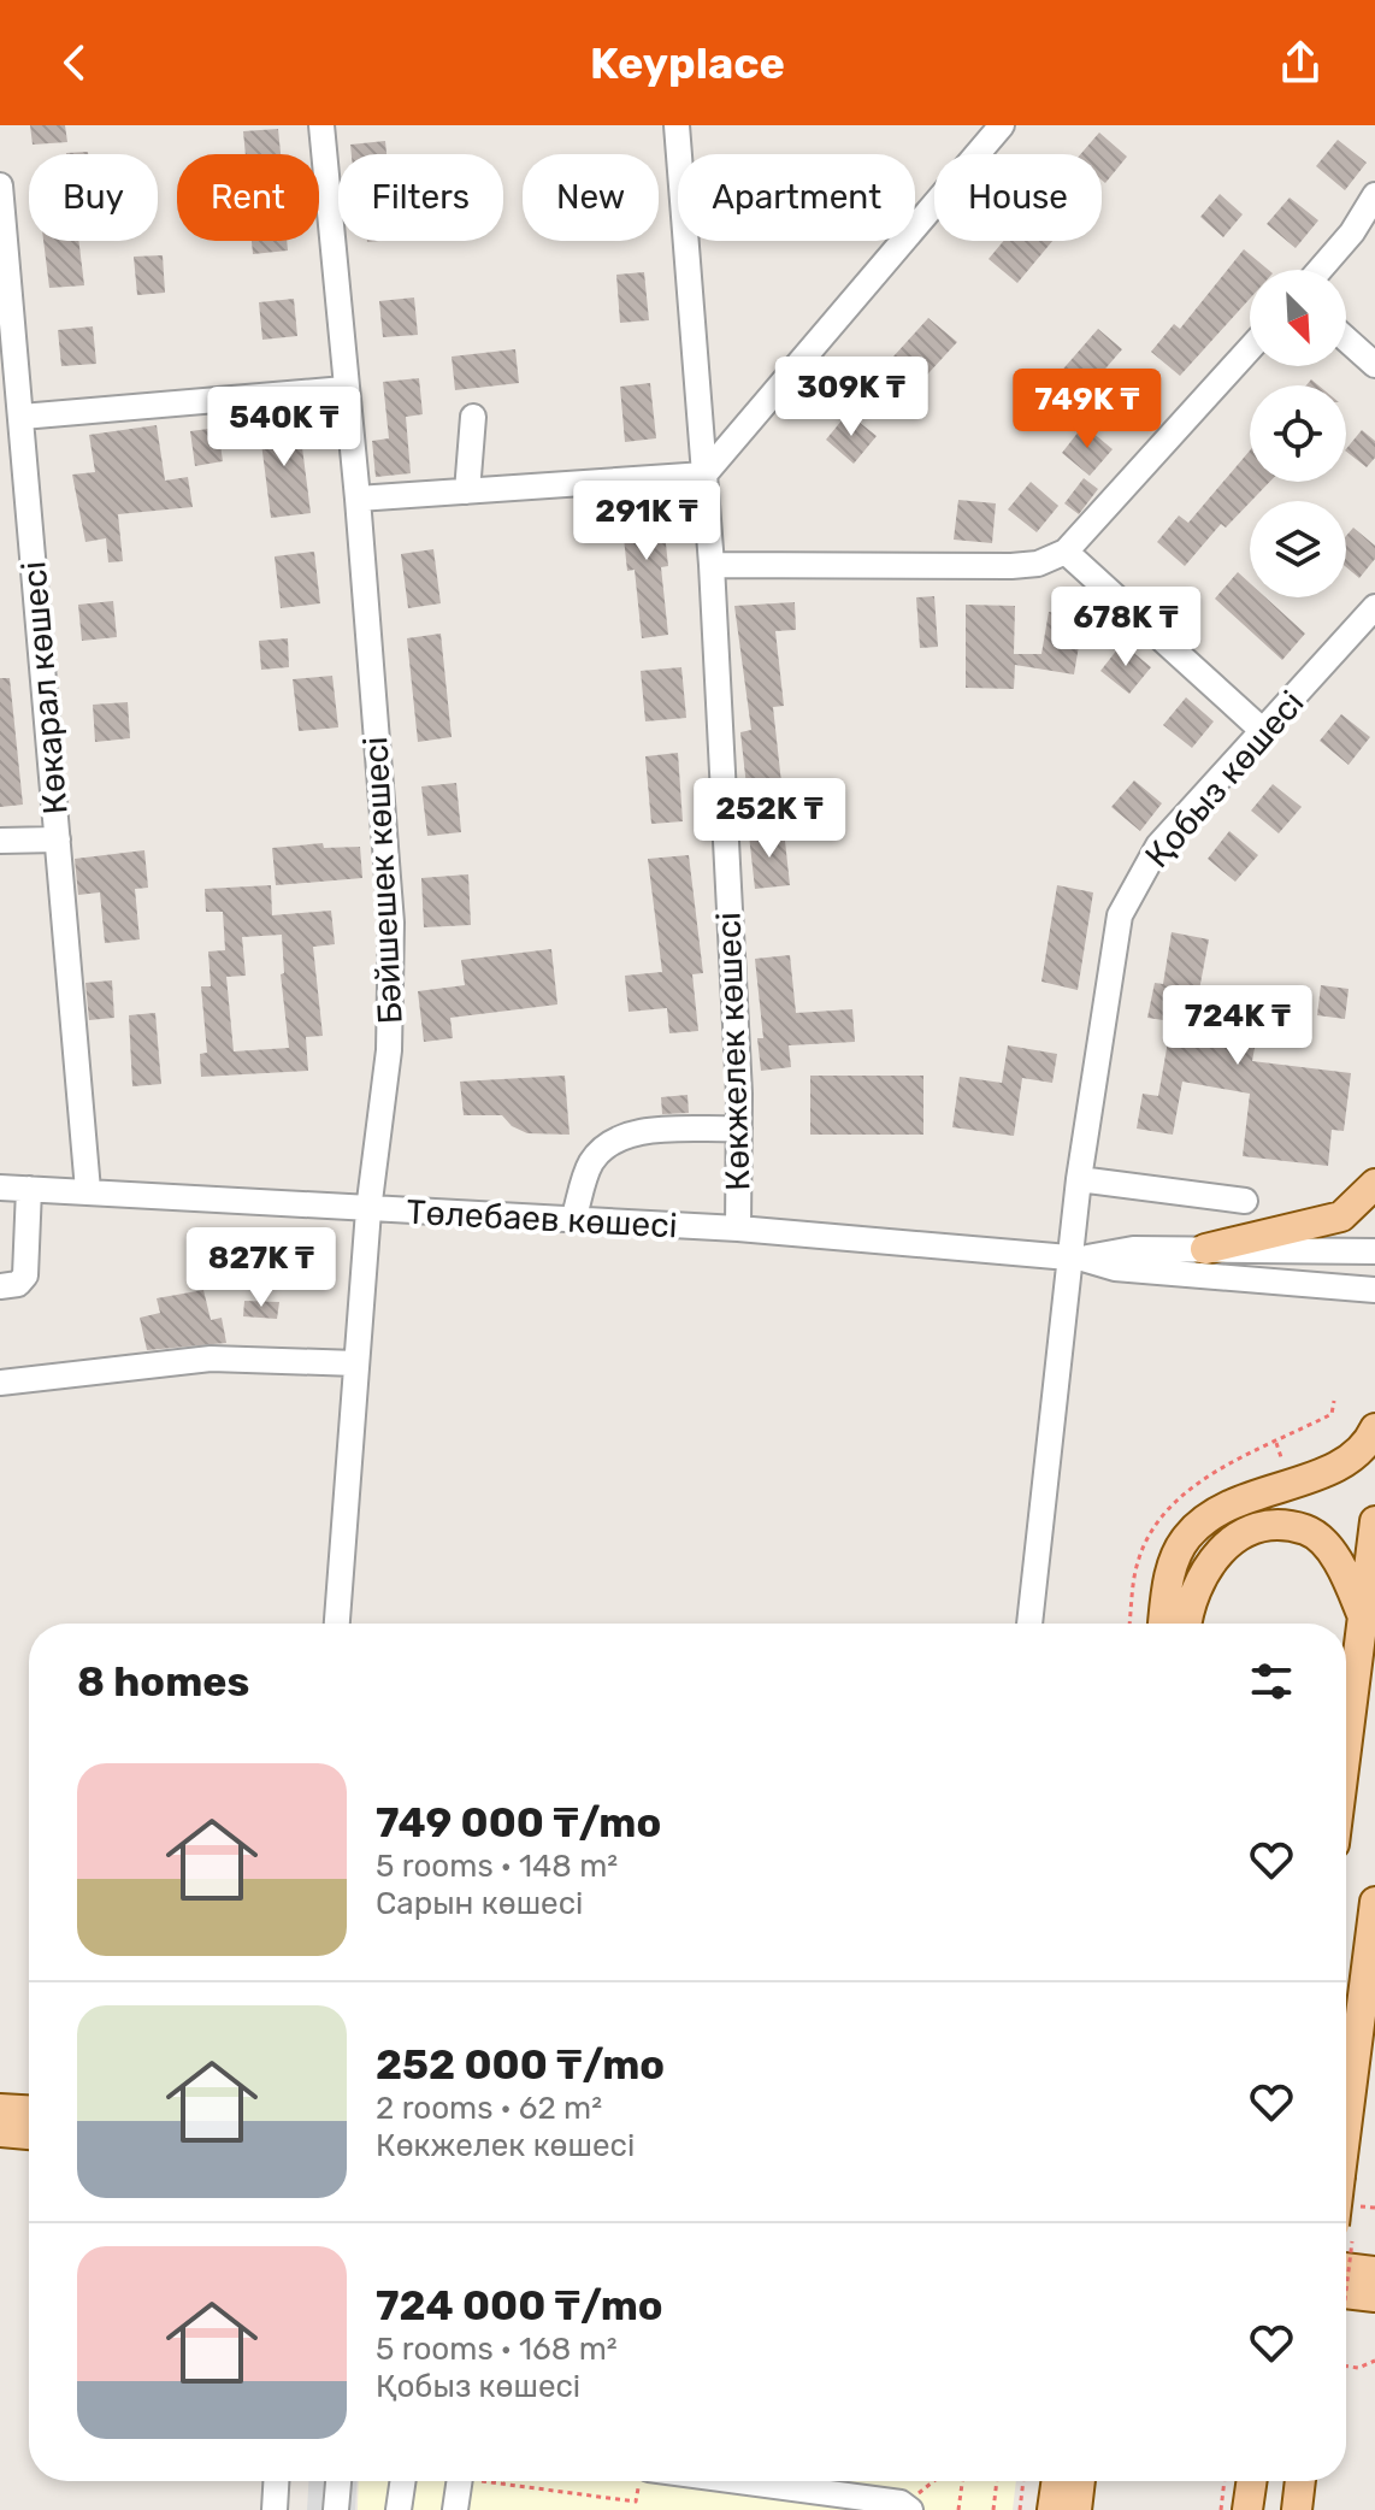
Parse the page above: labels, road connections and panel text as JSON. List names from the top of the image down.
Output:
{
  "streets": {
    "street": [
      "Көкарал көшесі",
      "Қобыз көшесі",
      "Бәйшешек көшесі",
      "Көкжелек көшесі",
      "Төлебаев көшесі"
    ]
  },
  "crossings": [
    ["Көкарал көшесі", "Төлебаев көшесі"],
    ["Қобыз көшесі", "Төлебаев көшесі"],
    ["Бәйшешек көшесі", "Төлебаев көшесі"],
    ["Көкжелек көшесі", "Төлебаев көшесі"]
  ],
  "north": "bottom right",
  "page": {
    "header": "Keyplace",
    "chip": [
      "Buy",
      "Rent",
      "Filters",
      "New",
      "Apartment",
      "House"
    ],
    "price": [
      "309K ₸",
      "749K ₸",
      "540K ₸",
      "291K ₸",
      "678K ₸",
      "252K ₸",
      "724K ₸",
      "827K ₸"
    ],
    "heading": "8 homes",
    "list": [
      {
        "name": "749 000 ₸/mo",
        "note": "5 rooms · 148 m² · Сарын көшесі"
      },
      {
        "name": "252 000 ₸/mo",
        "note": "2 rooms · 62 m² · Көкжелек көшесі"
      },
      {
        "name": "724 000 ₸/mo",
        "note": "5 rooms · 168 m² · Қобыз көшесі"
      }
    ]
  }
}
